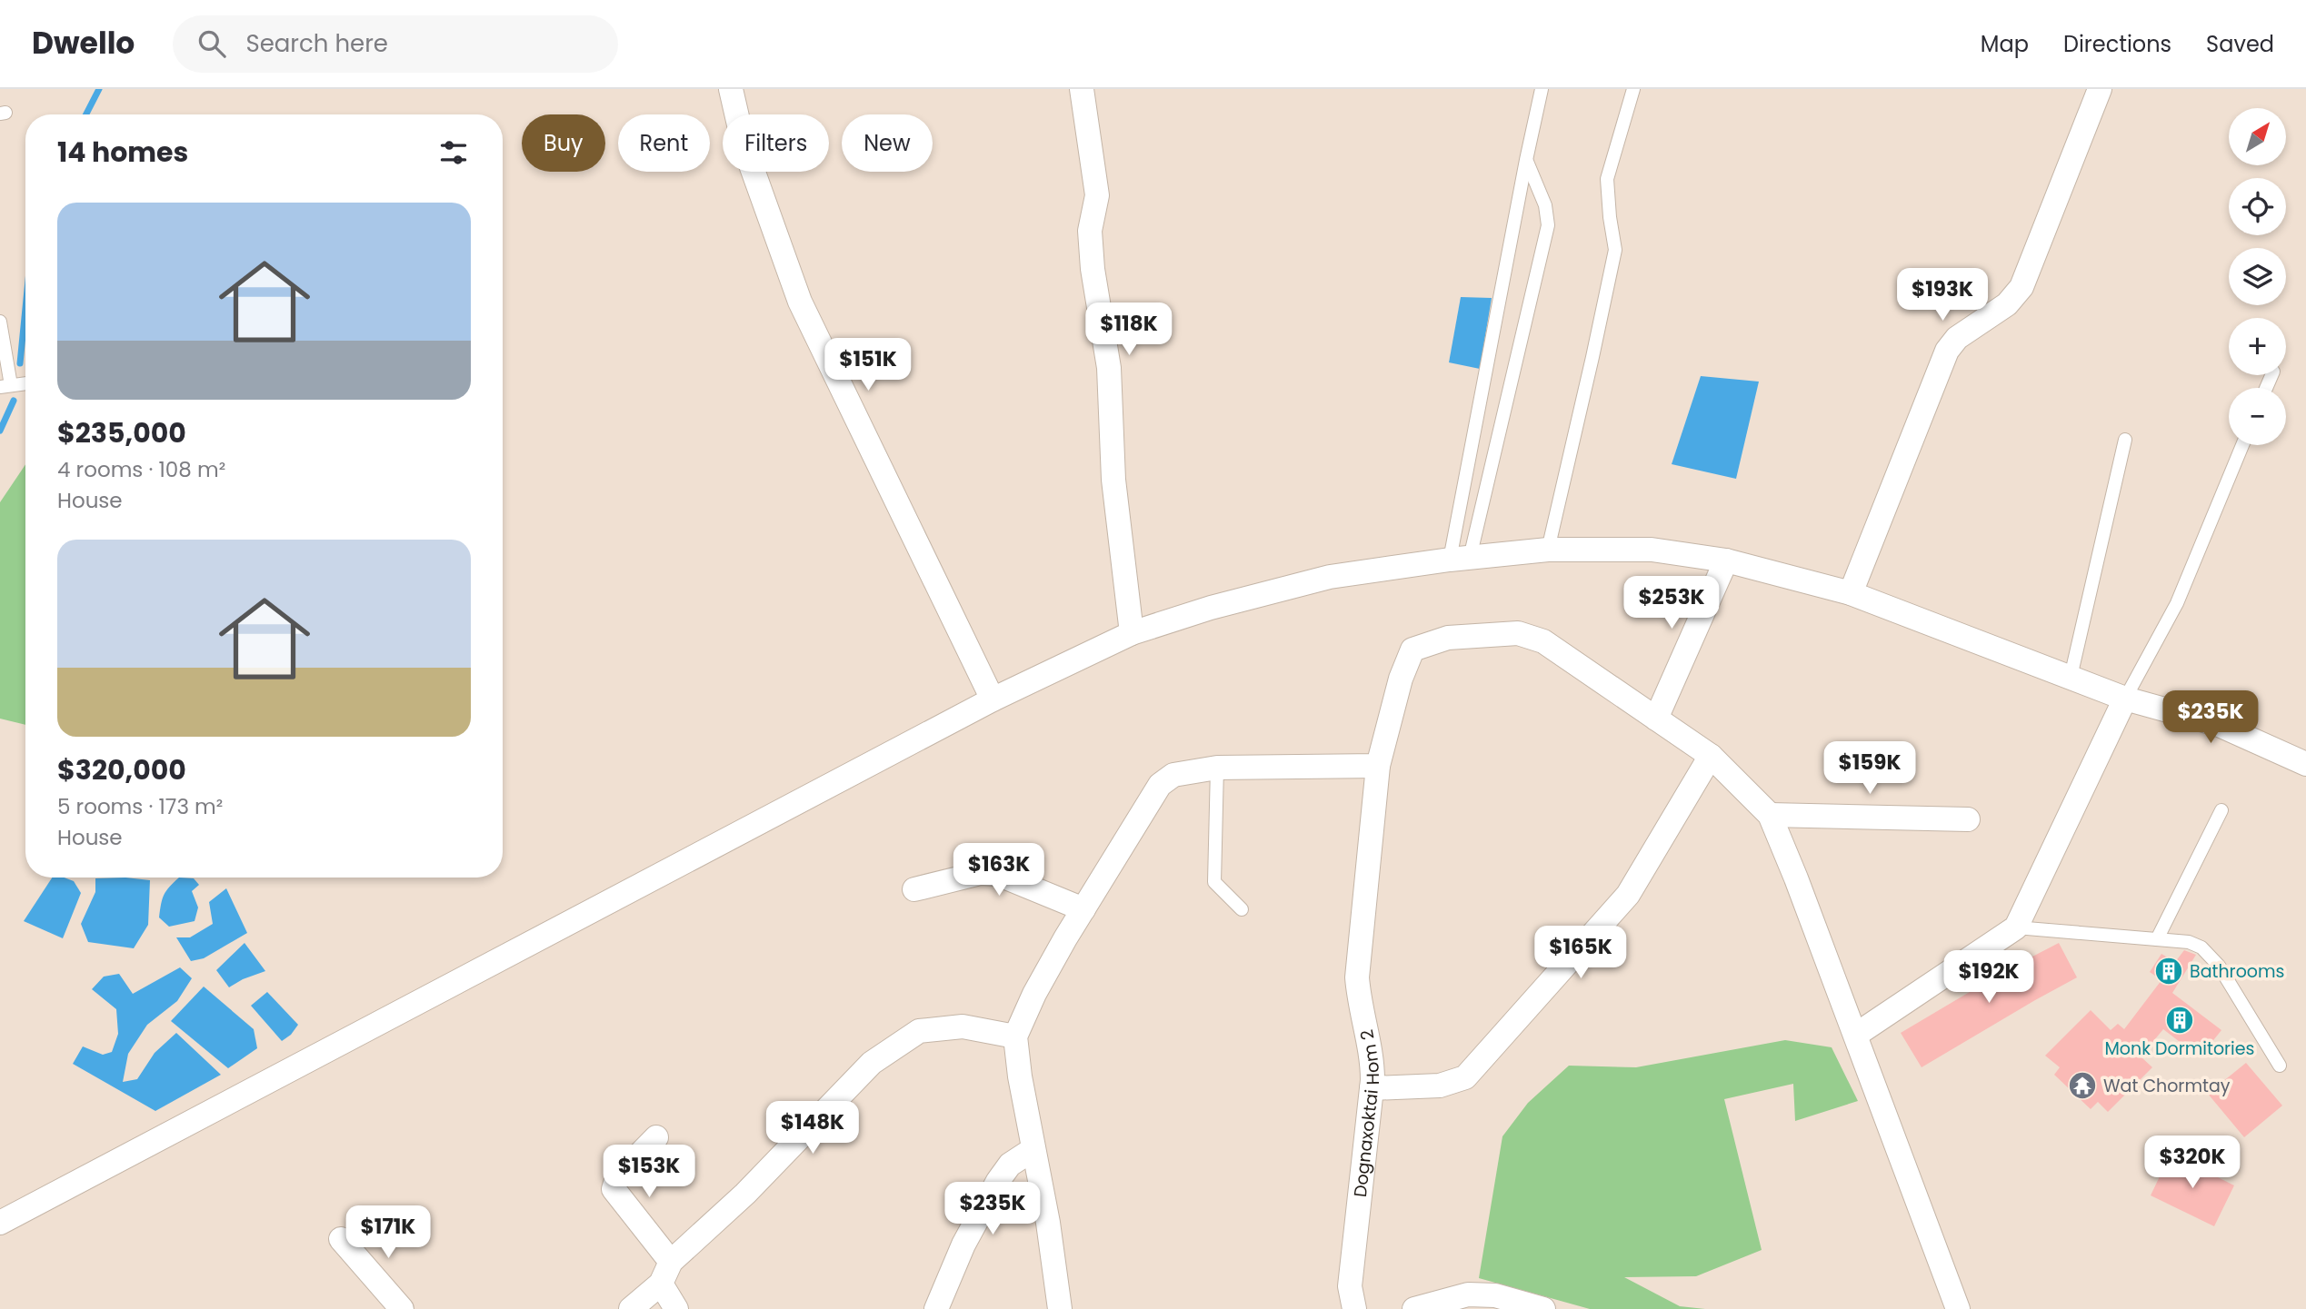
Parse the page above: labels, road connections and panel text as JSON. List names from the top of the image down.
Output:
{
  "streets": {
    "street": ["Dognaxoktai Hom 2"]
  },
  "places": {
    "building": ["Bathrooms", "Monk Dormitories"],
    "temple": ["Wat Chormtay"]
  },
  "north": "top right",
  "page": {
    "header": "Dwello",
    "search": "Search here",
    "nav": ["Map", "Directions", "Saved"],
    "map_buttons": ["+", "−"],
    "chip": [
      "Buy",
      "Rent",
      "Filters",
      "New"
    ],
    "heading": "14 homes",
    "list": [
      {
        "name": "$235,000",
        "note": "4 rooms · 108 m² · House"
      },
      {
        "name": "$320,000",
        "note": "5 rooms · 173 m² · House"
      }
    ],
    "price": [
      "$193K",
      "$118K",
      "$151K",
      "$253K",
      "$235K",
      "$159K",
      "$163K",
      "$165K",
      "$192K",
      "$148K",
      "$320K",
      "$153K",
      "$235K",
      "$171K"
    ]
  }
}
